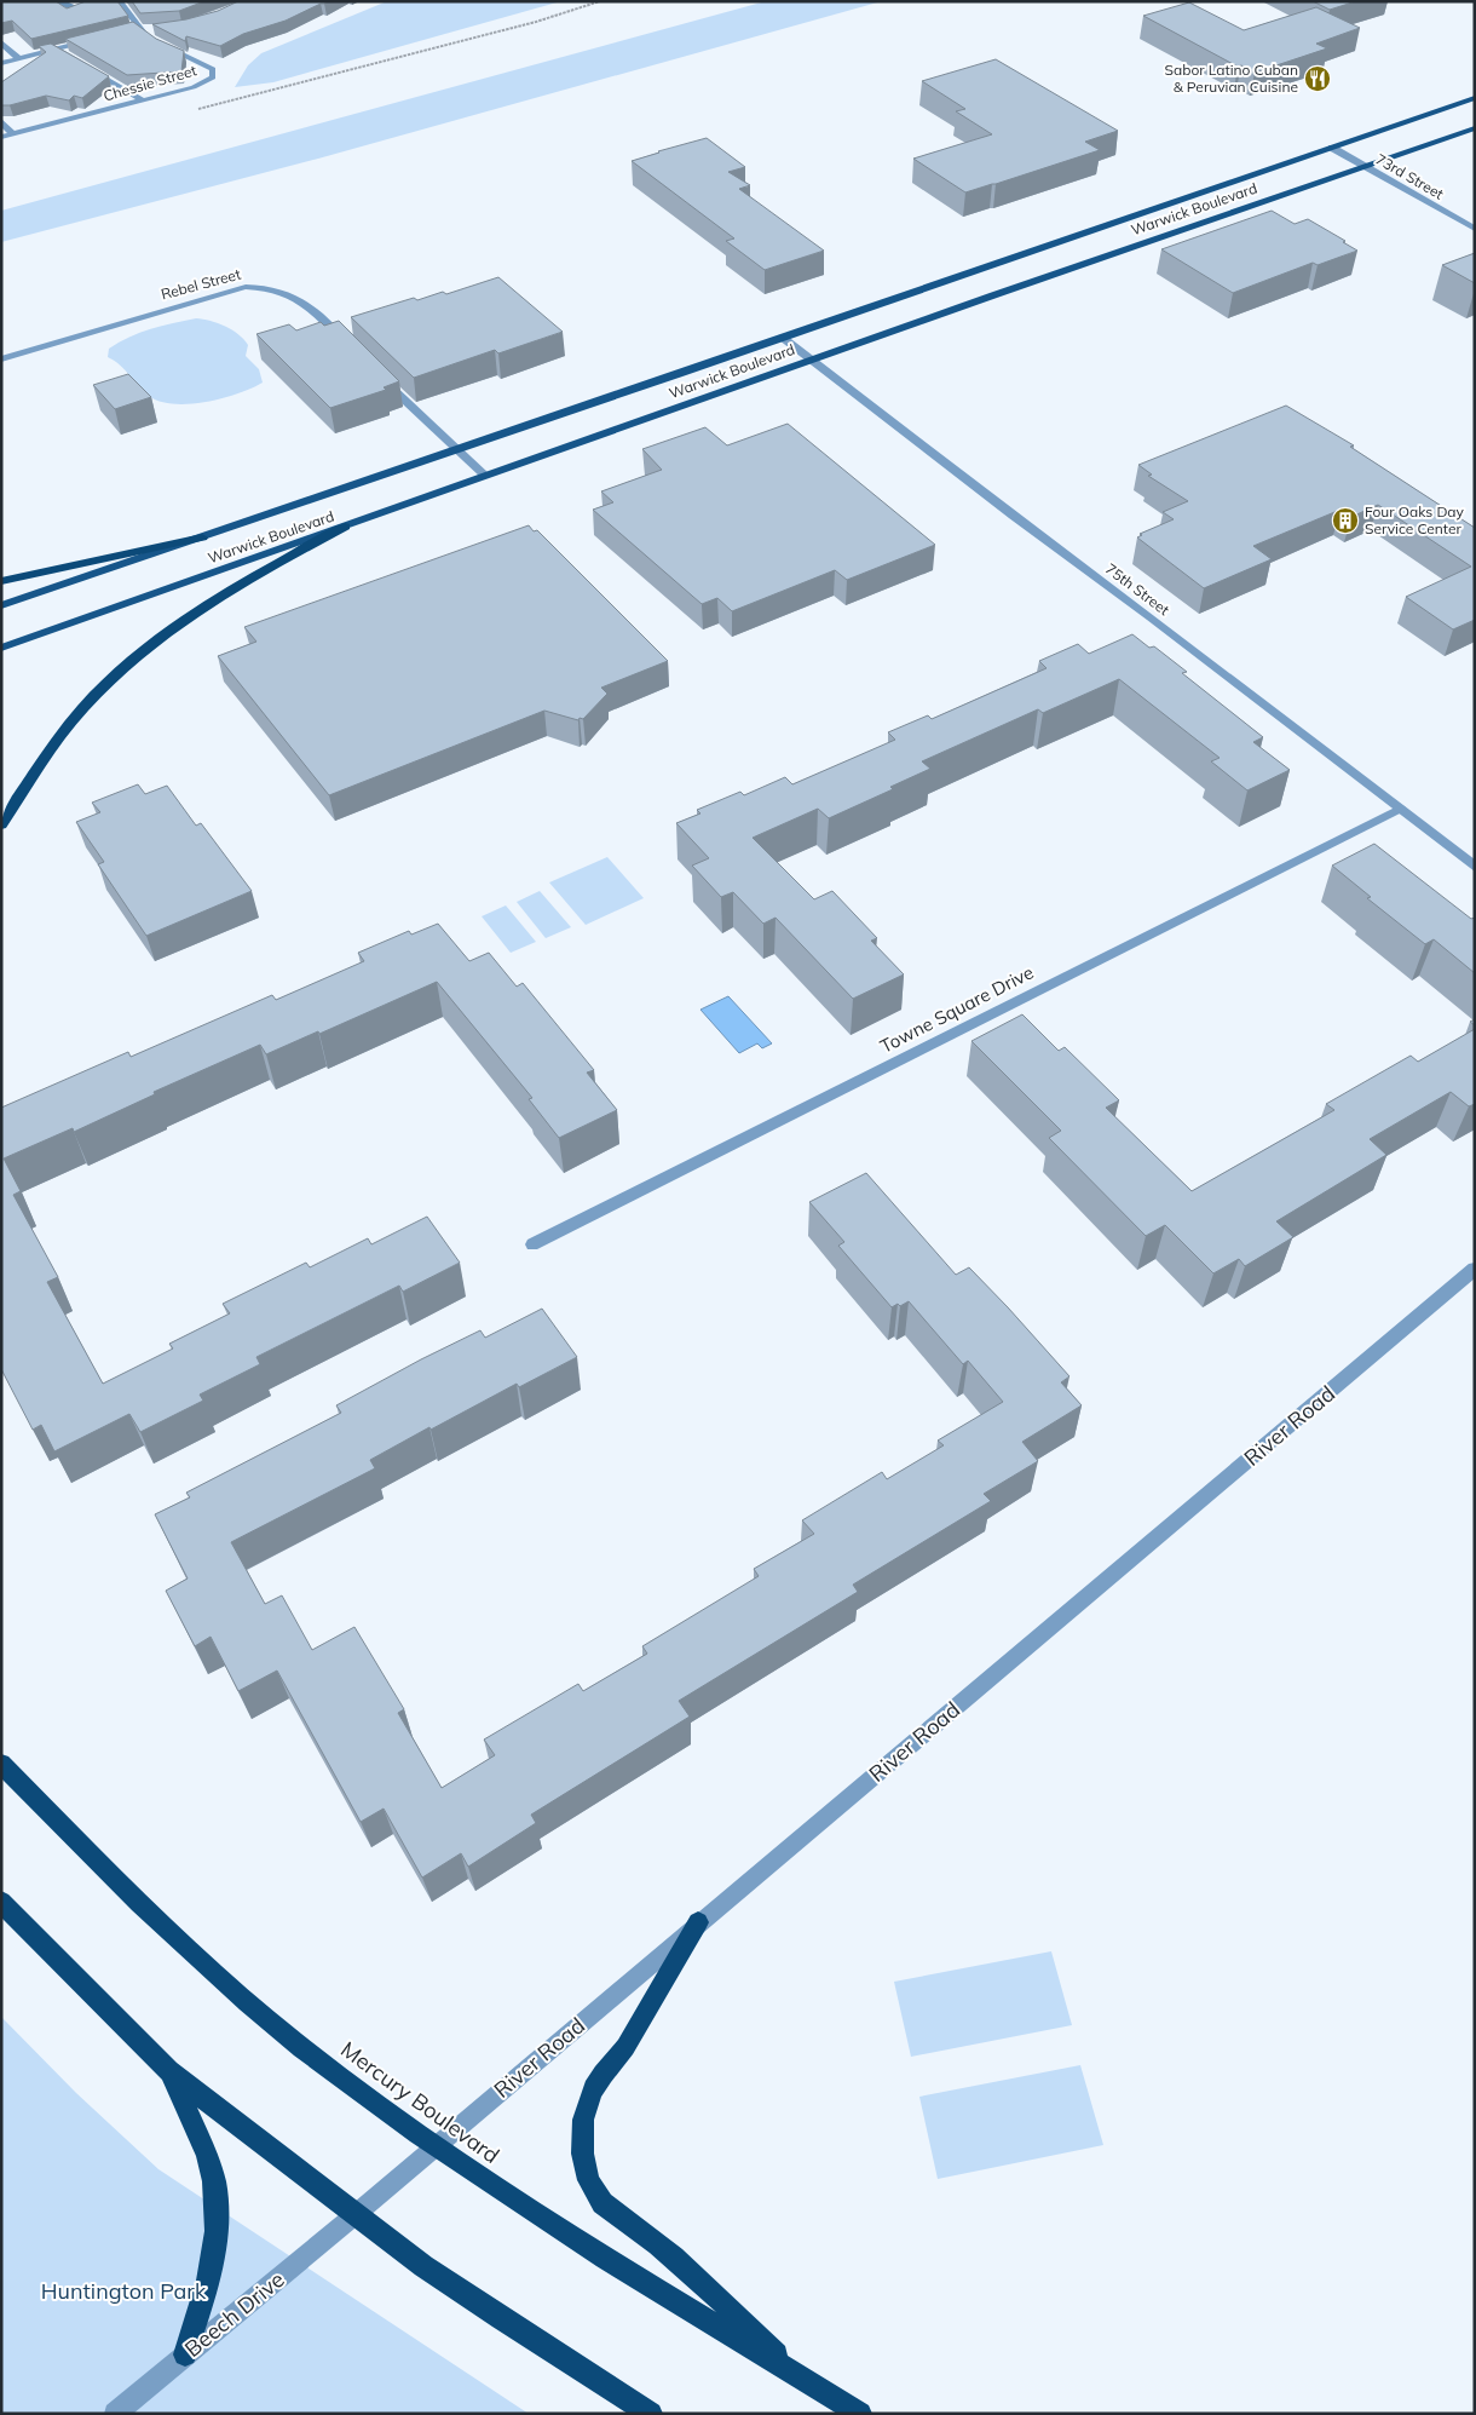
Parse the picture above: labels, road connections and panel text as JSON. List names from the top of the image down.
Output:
{
  "streets": {
    "highway": ["Mercury Boulevard"],
    "main road": ["Warwick Boulevard"],
    "street": [
      "Chessie Street",
      "73rd Street",
      "Rebel Street",
      "75th Street",
      "Towne Square Drive",
      "River Road",
      "Beech Drive"
    ]
  },
  "crossings": [
    ["73rd Street", "Warwick Boulevard"],
    ["Warwick Boulevard", "75th Street"],
    ["75th Street", "Towne Square Drive"],
    ["River Road", "Mercury Boulevard"],
    ["River Road", "Beech Drive"]
  ],
  "parks": ["Huntington Park"],
  "places": {
    "restaurant": ["Sabor Latino Cuban & Peruvian Cuisine"],
    "building": ["Four Oaks Day Service Center"]
  }
}
